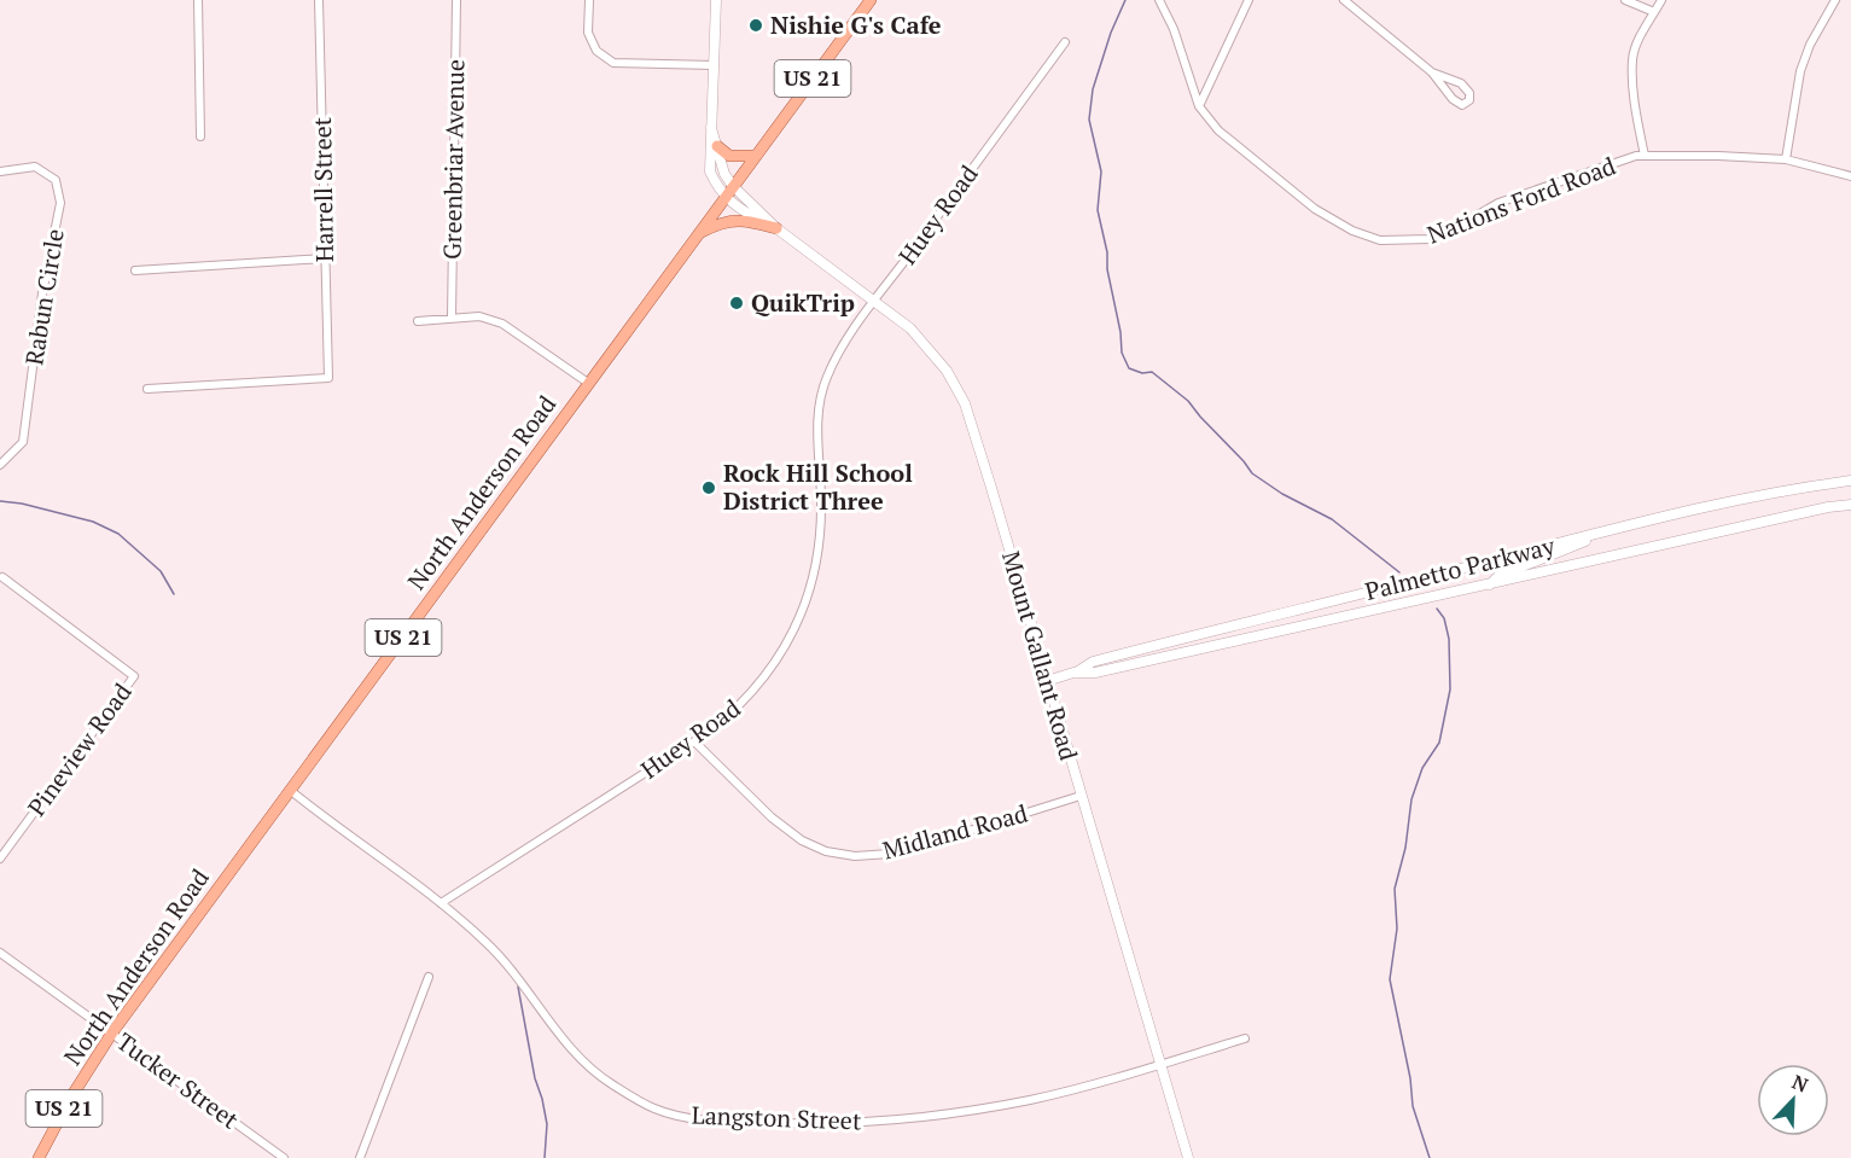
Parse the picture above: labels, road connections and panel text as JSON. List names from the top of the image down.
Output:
{
  "streets": {
    "main road": ["US 21", "North Anderson Road"],
    "street": [
      "Greenbriar Avenue",
      "Harrell Street",
      "Nations Ford Road",
      "Huey Road",
      "Rabun Circle",
      "Palmetto Parkway",
      "Mount Gallant Road",
      "Pineview Road",
      "Midland Road",
      "Tucker Street",
      "Langston Street"
    ]
  },
  "crossings": [
    ["Huey Road", "Mount Gallant Road"],
    ["Huey Road", "Midland Road"],
    ["Huey Road", "Langston Street"],
    ["North Anderson Road", "Mount Gallant Road"],
    ["North Anderson Road", "Tucker Street"],
    ["North Anderson Road", "Langston Street"],
    ["Palmetto Parkway", "Mount Gallant Road"],
    ["Mount Gallant Road", "Midland Road"],
    ["Mount Gallant Road", "Langston Street"]
  ],
  "places": ["Nishie G's Cafe", "QuikTrip", "Rock Hill School District Three"],
  "north": "top right"
}
